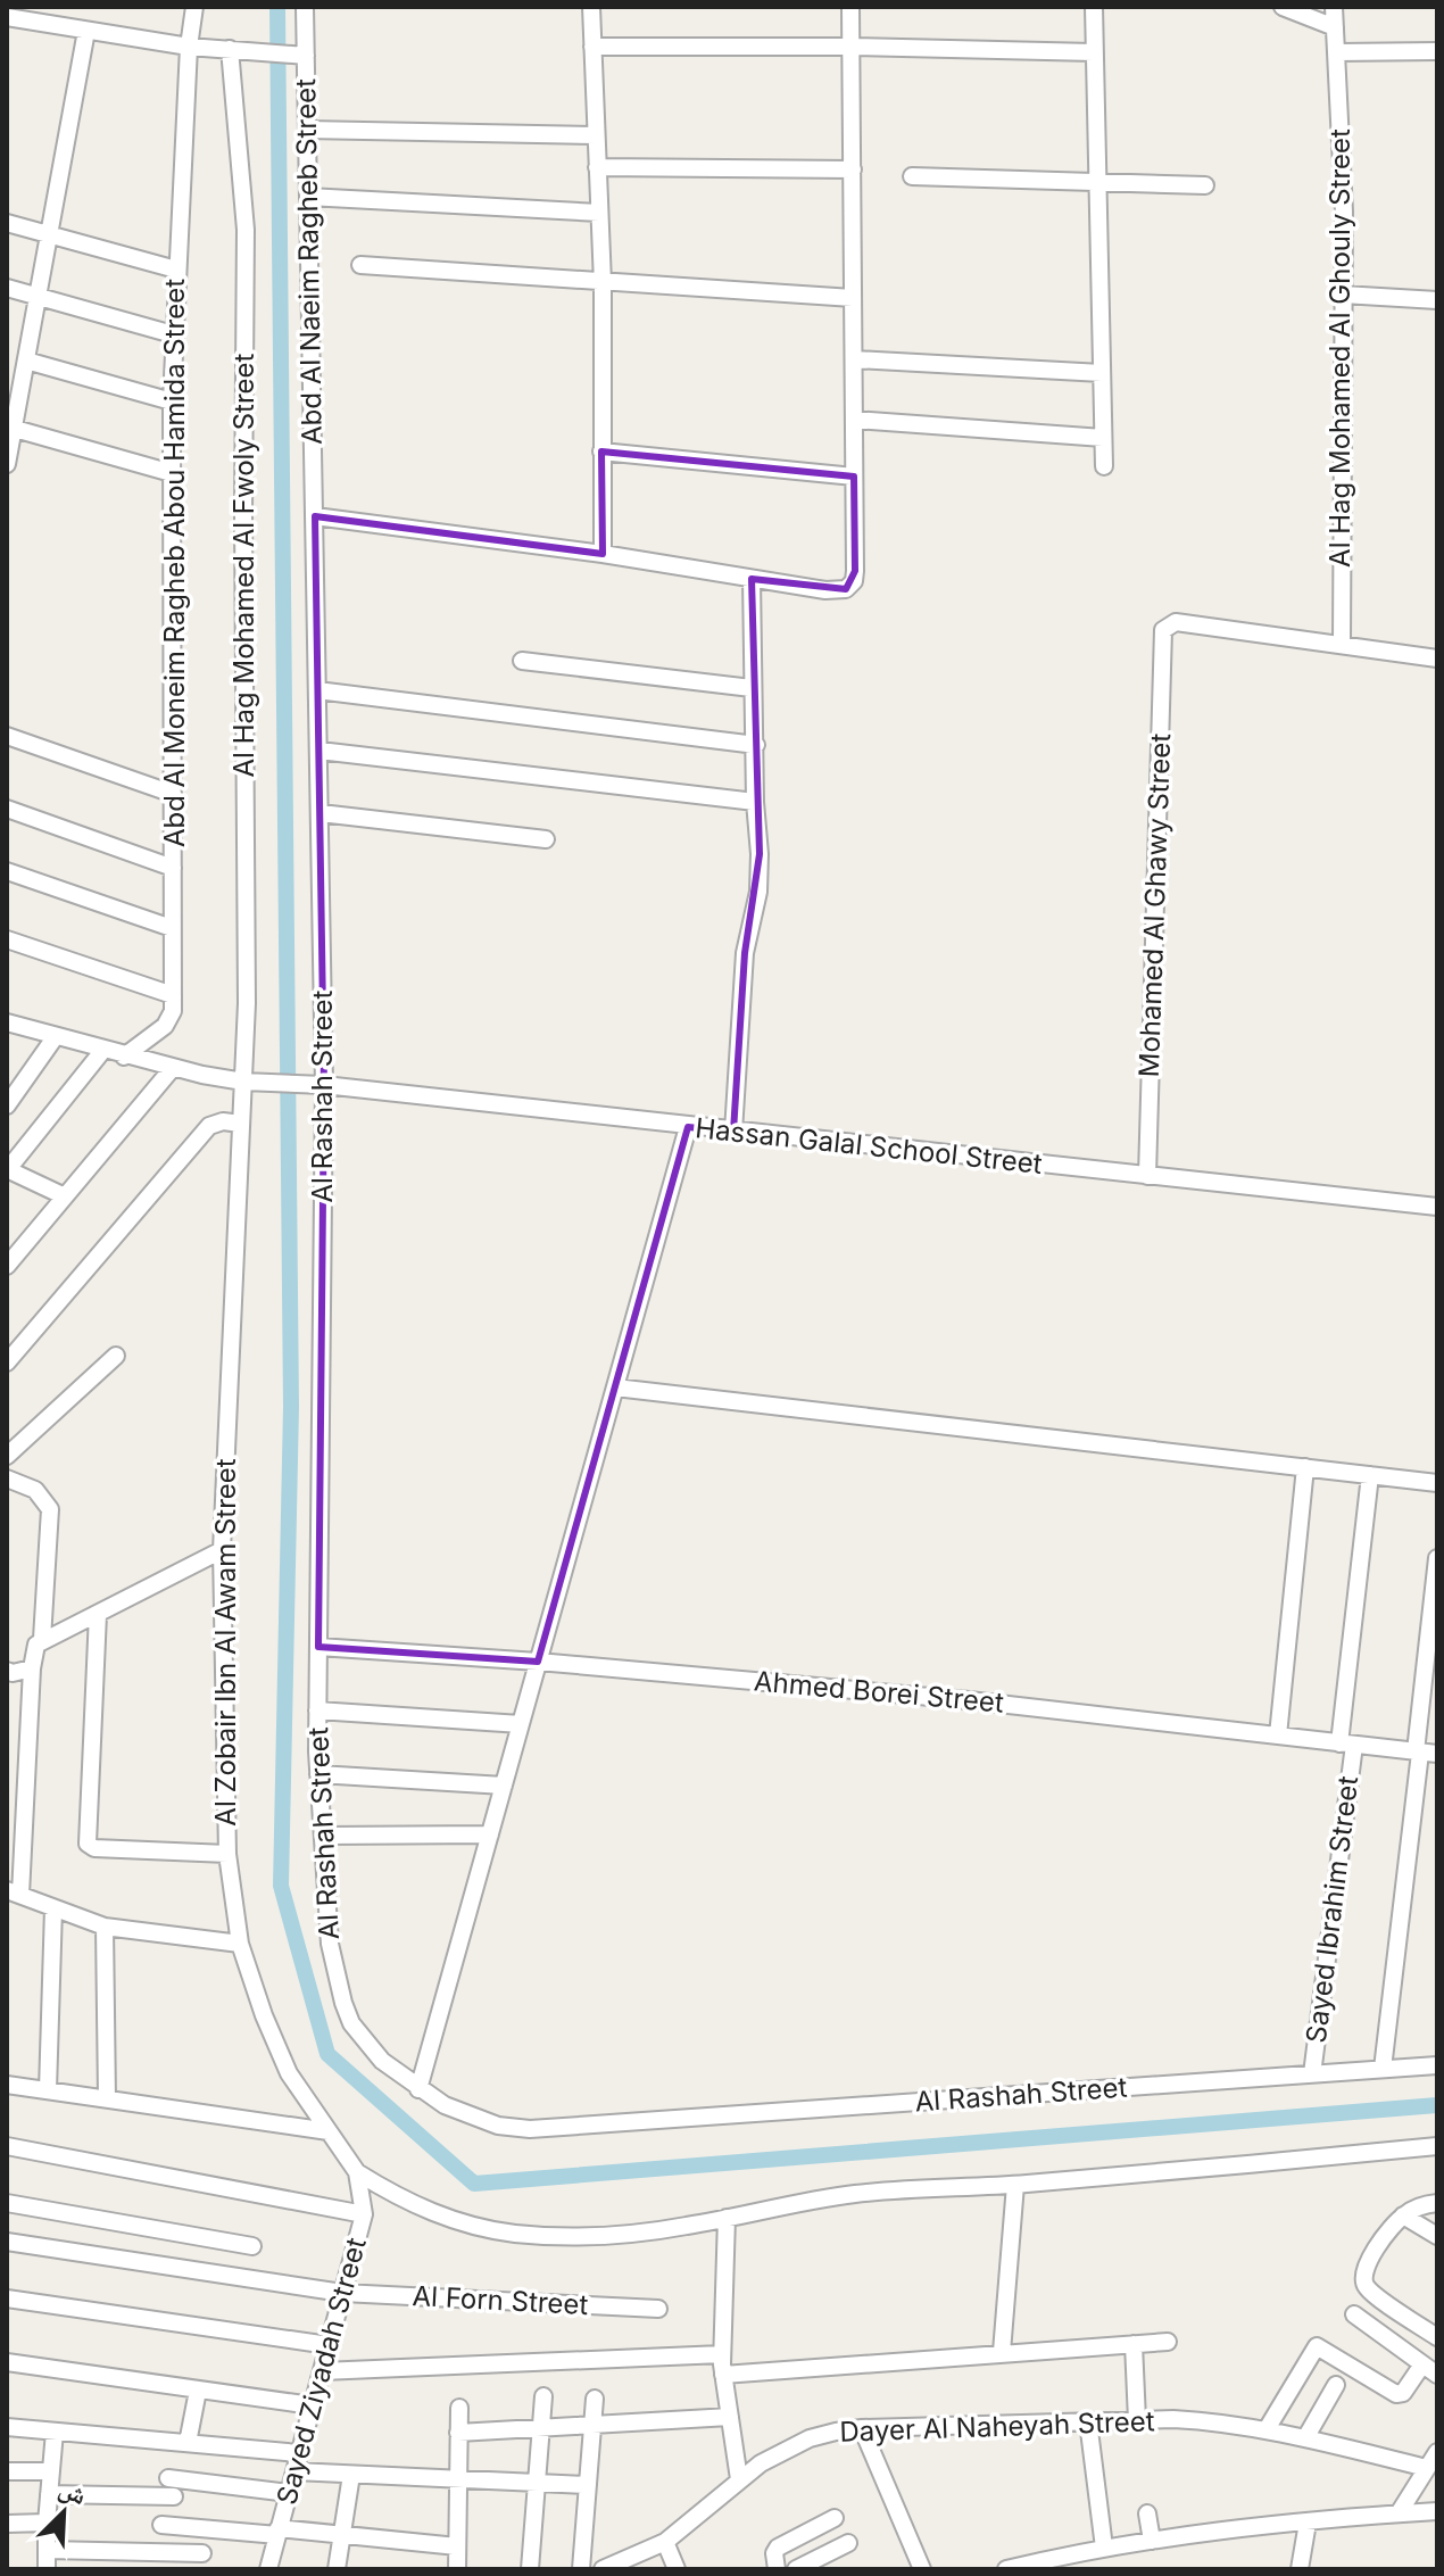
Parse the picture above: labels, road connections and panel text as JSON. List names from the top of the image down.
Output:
{
  "streets": {
    "street": [
      "Abd Al Naeim Ragheb Street",
      "Al Hag Mohamed Al Ghouly Street",
      "Abd Al Moneim Ragheb Abou Hamida Street",
      "Al Hag Mohamed Al Fwoly Street",
      "Mohamed Al Ghawy Street",
      "Al Rashah Street",
      "Hassan Galal School Street",
      "Al Zobair Ibn Al Awam Street",
      "Ahmed Borei Street",
      "Sayed Ibrahim Street",
      "Al Forn Street",
      "Sayed Ziyadah Street",
      "Dayer Al Naheyah Street"
    ]
  },
  "crossings": [
    ["Abd Al Naeim Ragheb Street", "Al Rashah Street"],
    ["Al Hag Mohamed Al Ghouly Street", "Mohamed Al Ghawy Street"],
    ["Abd Al Moneim Ragheb Abou Hamida Street", "Hassan Galal School Street"],
    ["Al Hag Mohamed Al Fwoly Street", "Hassan Galal School Street"],
    ["Al Hag Mohamed Al Fwoly Street", "Al Zobair Ibn Al Awam Street"],
    ["Mohamed Al Ghawy Street", "Hassan Galal School Street"],
    ["Al Rashah Street", "Hassan Galal School Street"],
    ["Al Rashah Street", "Ahmed Borei Street"],
    ["Al Rashah Street", "Sayed Ibrahim Street"],
    ["Hassan Galal School Street", "Al Zobair Ibn Al Awam Street"],
    ["Al Zobair Ibn Al Awam Street", "Sayed Ziyadah Street"],
    ["Ahmed Borei Street", "Sayed Ibrahim Street"],
    ["Al Forn Street", "Sayed Ziyadah Street"]
  ],
  "north": "top right"
}
